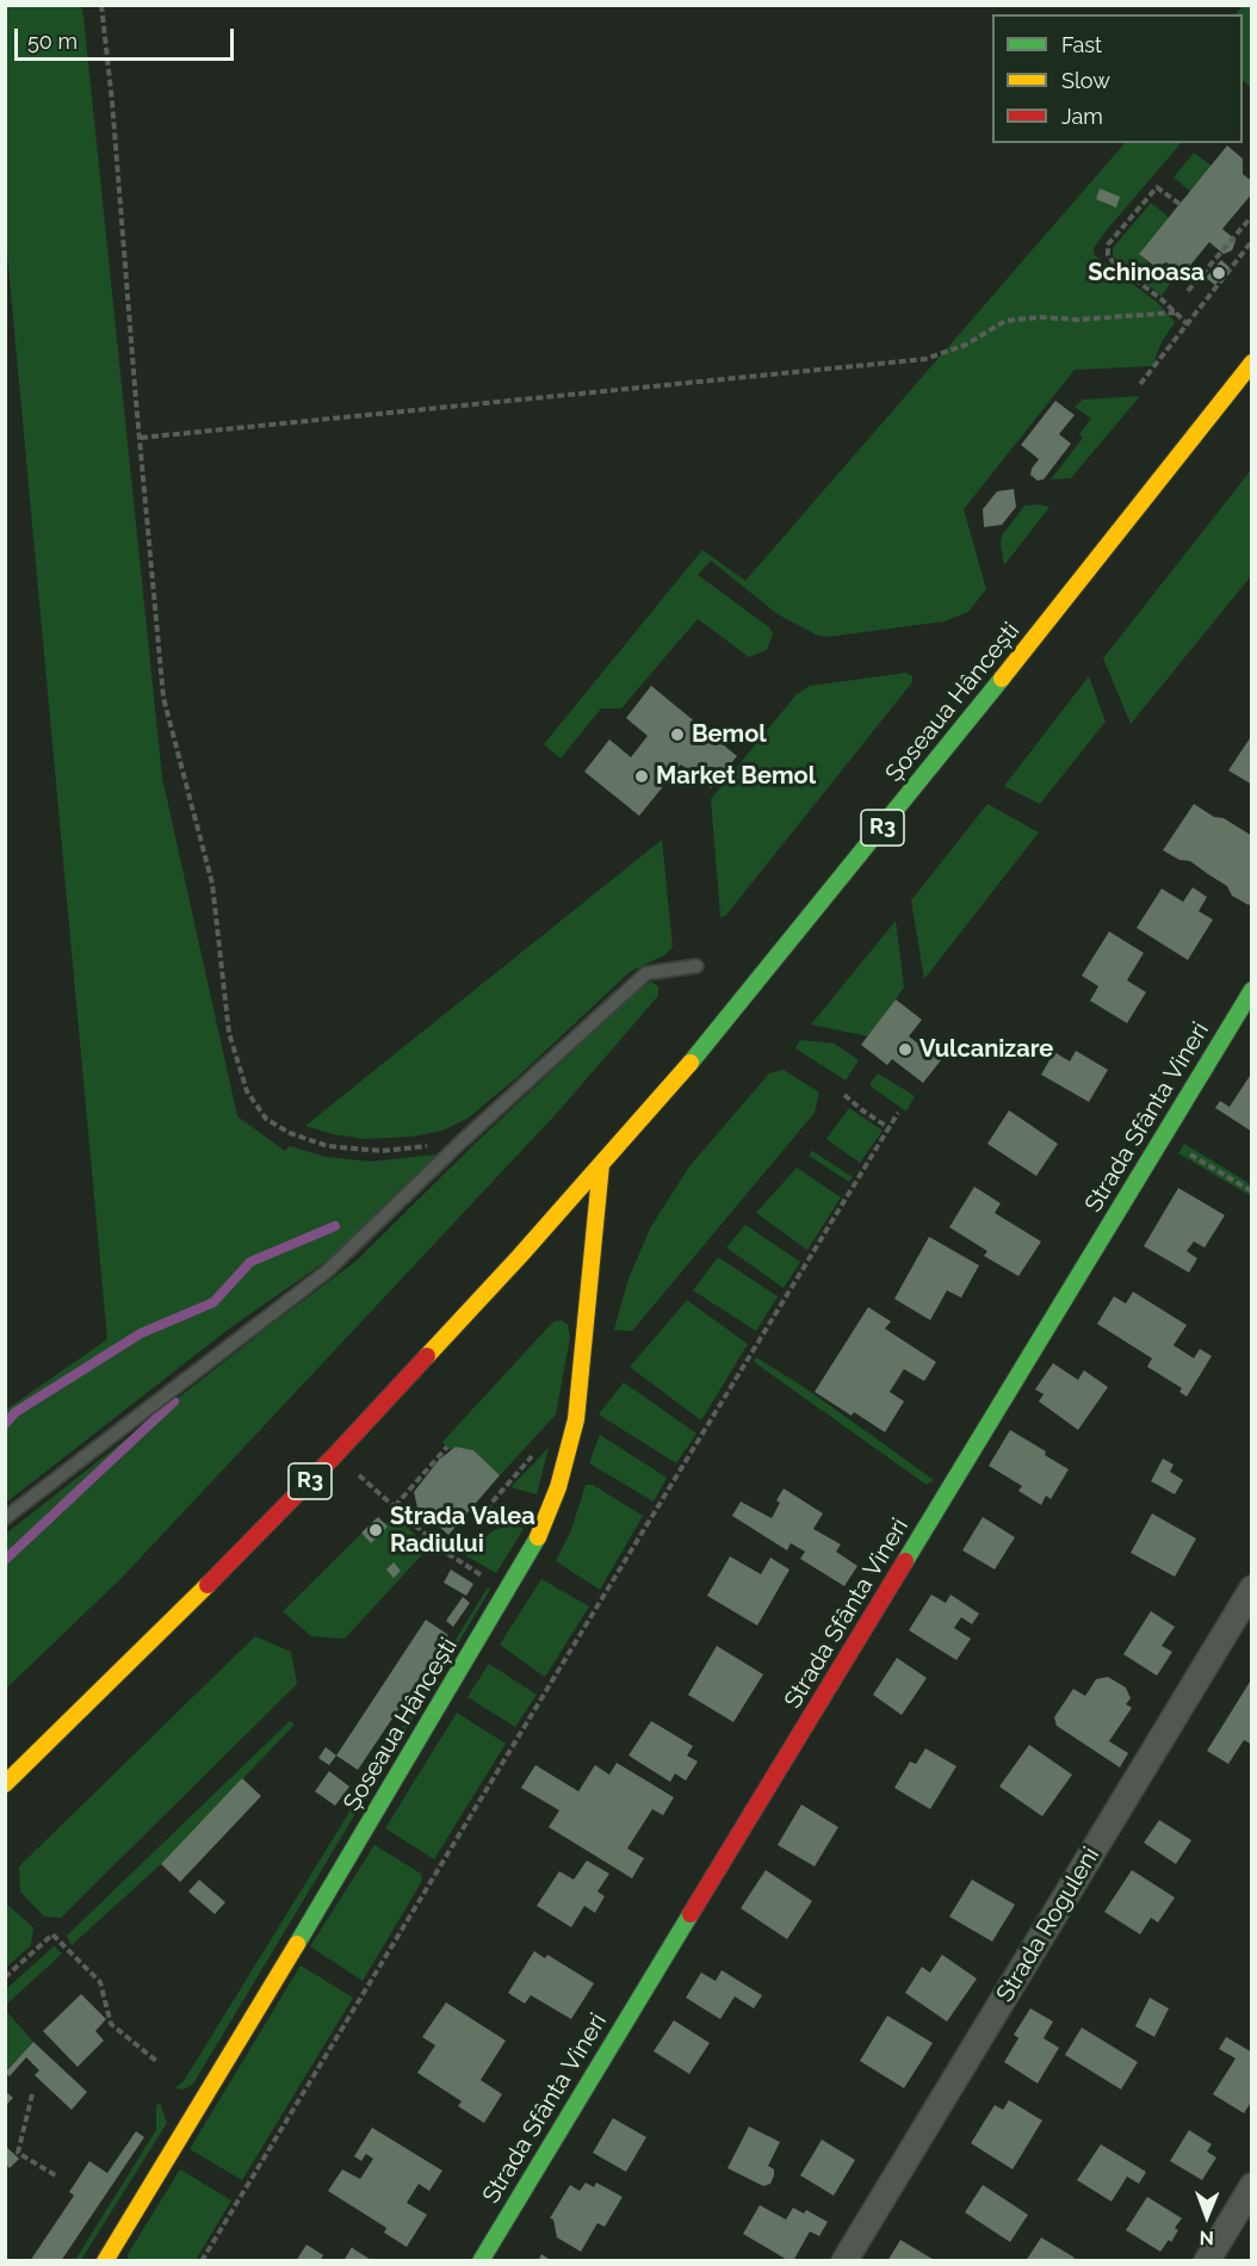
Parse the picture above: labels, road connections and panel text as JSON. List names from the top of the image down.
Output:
{
  "streets": {
    "main road": ["Șoseaua Hâncești", "R3", "Strada Sfânta Vineri"],
    "street": ["Strada Roguleni"]
  },
  "places": [
    "Schinoasa",
    "Bemol",
    "Market Bemol",
    "Vulcanizare",
    "Strada Valea Radiului"
  ],
  "legend": ["Fast", "Slow", "Jam"],
  "scale_bar": "50 m",
  "north": "bottom"
}
